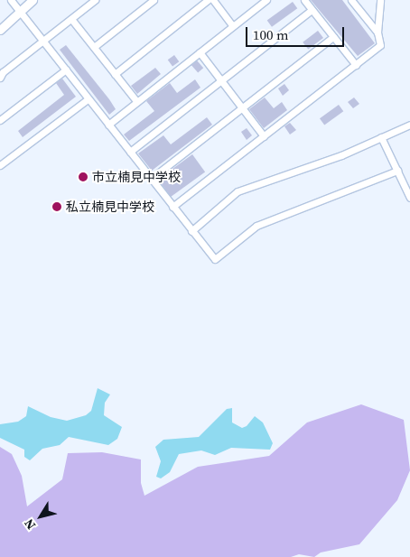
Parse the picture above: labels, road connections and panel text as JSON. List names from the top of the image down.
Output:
{
  "places": ["市立楠見中学校", "私立楠見中学校"],
  "scale_bar": "100 m",
  "north": "bottom left"
}
